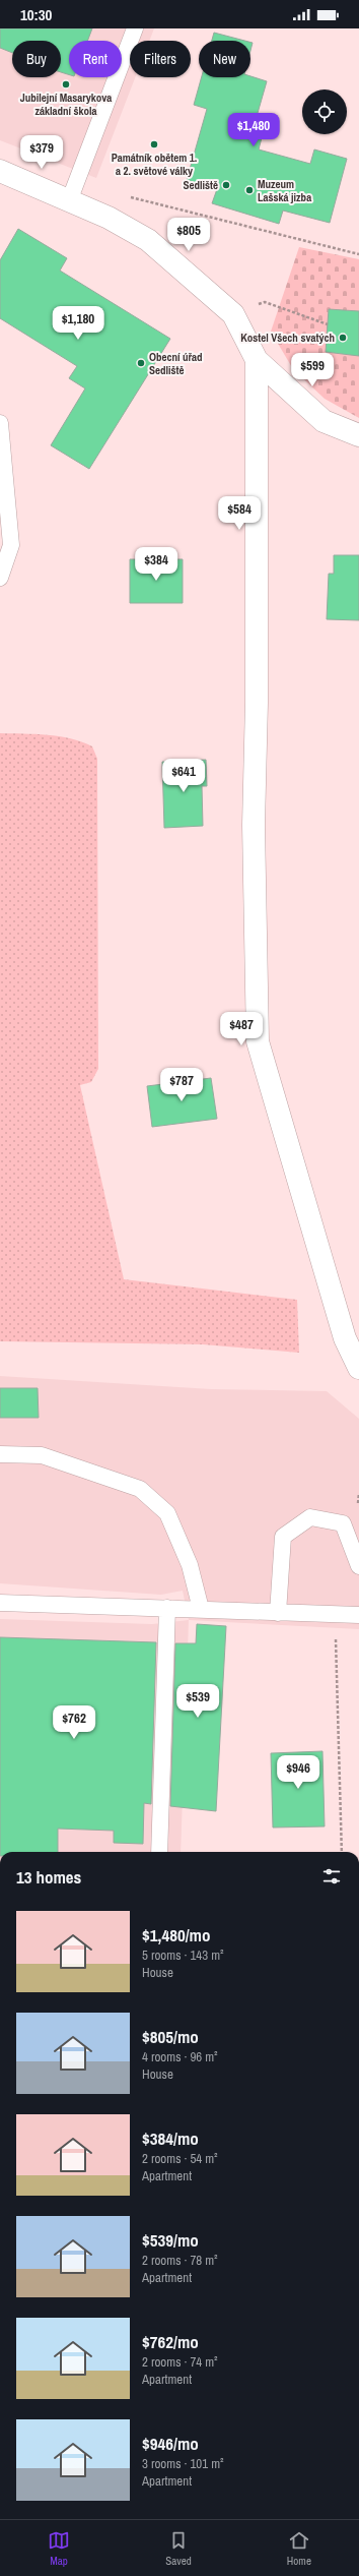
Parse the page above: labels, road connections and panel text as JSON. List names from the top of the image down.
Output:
{
  "places": [
    "Jubilejní Masarykova základní škola",
    "Památník obětem 1. a 2. světové války",
    "Sedliště",
    "Muzeum Lašská jizba",
    "Kostel Všech svatých",
    "Obecní úřad Sedliště"
  ],
  "page": {
    "status": "10:30",
    "chip": [
      "Buy",
      "Rent",
      "Filters",
      "New"
    ],
    "price": [
      "$1,480",
      "$379",
      "$805",
      "$1,180",
      "$599",
      "$584",
      "$384",
      "$641",
      "$487",
      "$787",
      "$539",
      "$762",
      "$946"
    ],
    "heading": "13 homes",
    "list": [
      {
        "name": "$1,480/mo",
        "note": "5 rooms · 143 m² · House"
      },
      {
        "name": "$805/mo",
        "note": "4 rooms · 96 m² · House"
      },
      {
        "name": "$384/mo",
        "note": "2 rooms · 54 m² · Apartment"
      },
      {
        "name": "$539/mo",
        "note": "2 rooms · 78 m² · Apartment"
      },
      {
        "name": "$762/mo",
        "note": "2 rooms · 74 m² · Apartment"
      },
      {
        "name": "$946/mo",
        "note": "3 rooms · 101 m² · Apartment"
      }
    ],
    "tabs": ["Map", "Saved", "Home"]
  }
}
